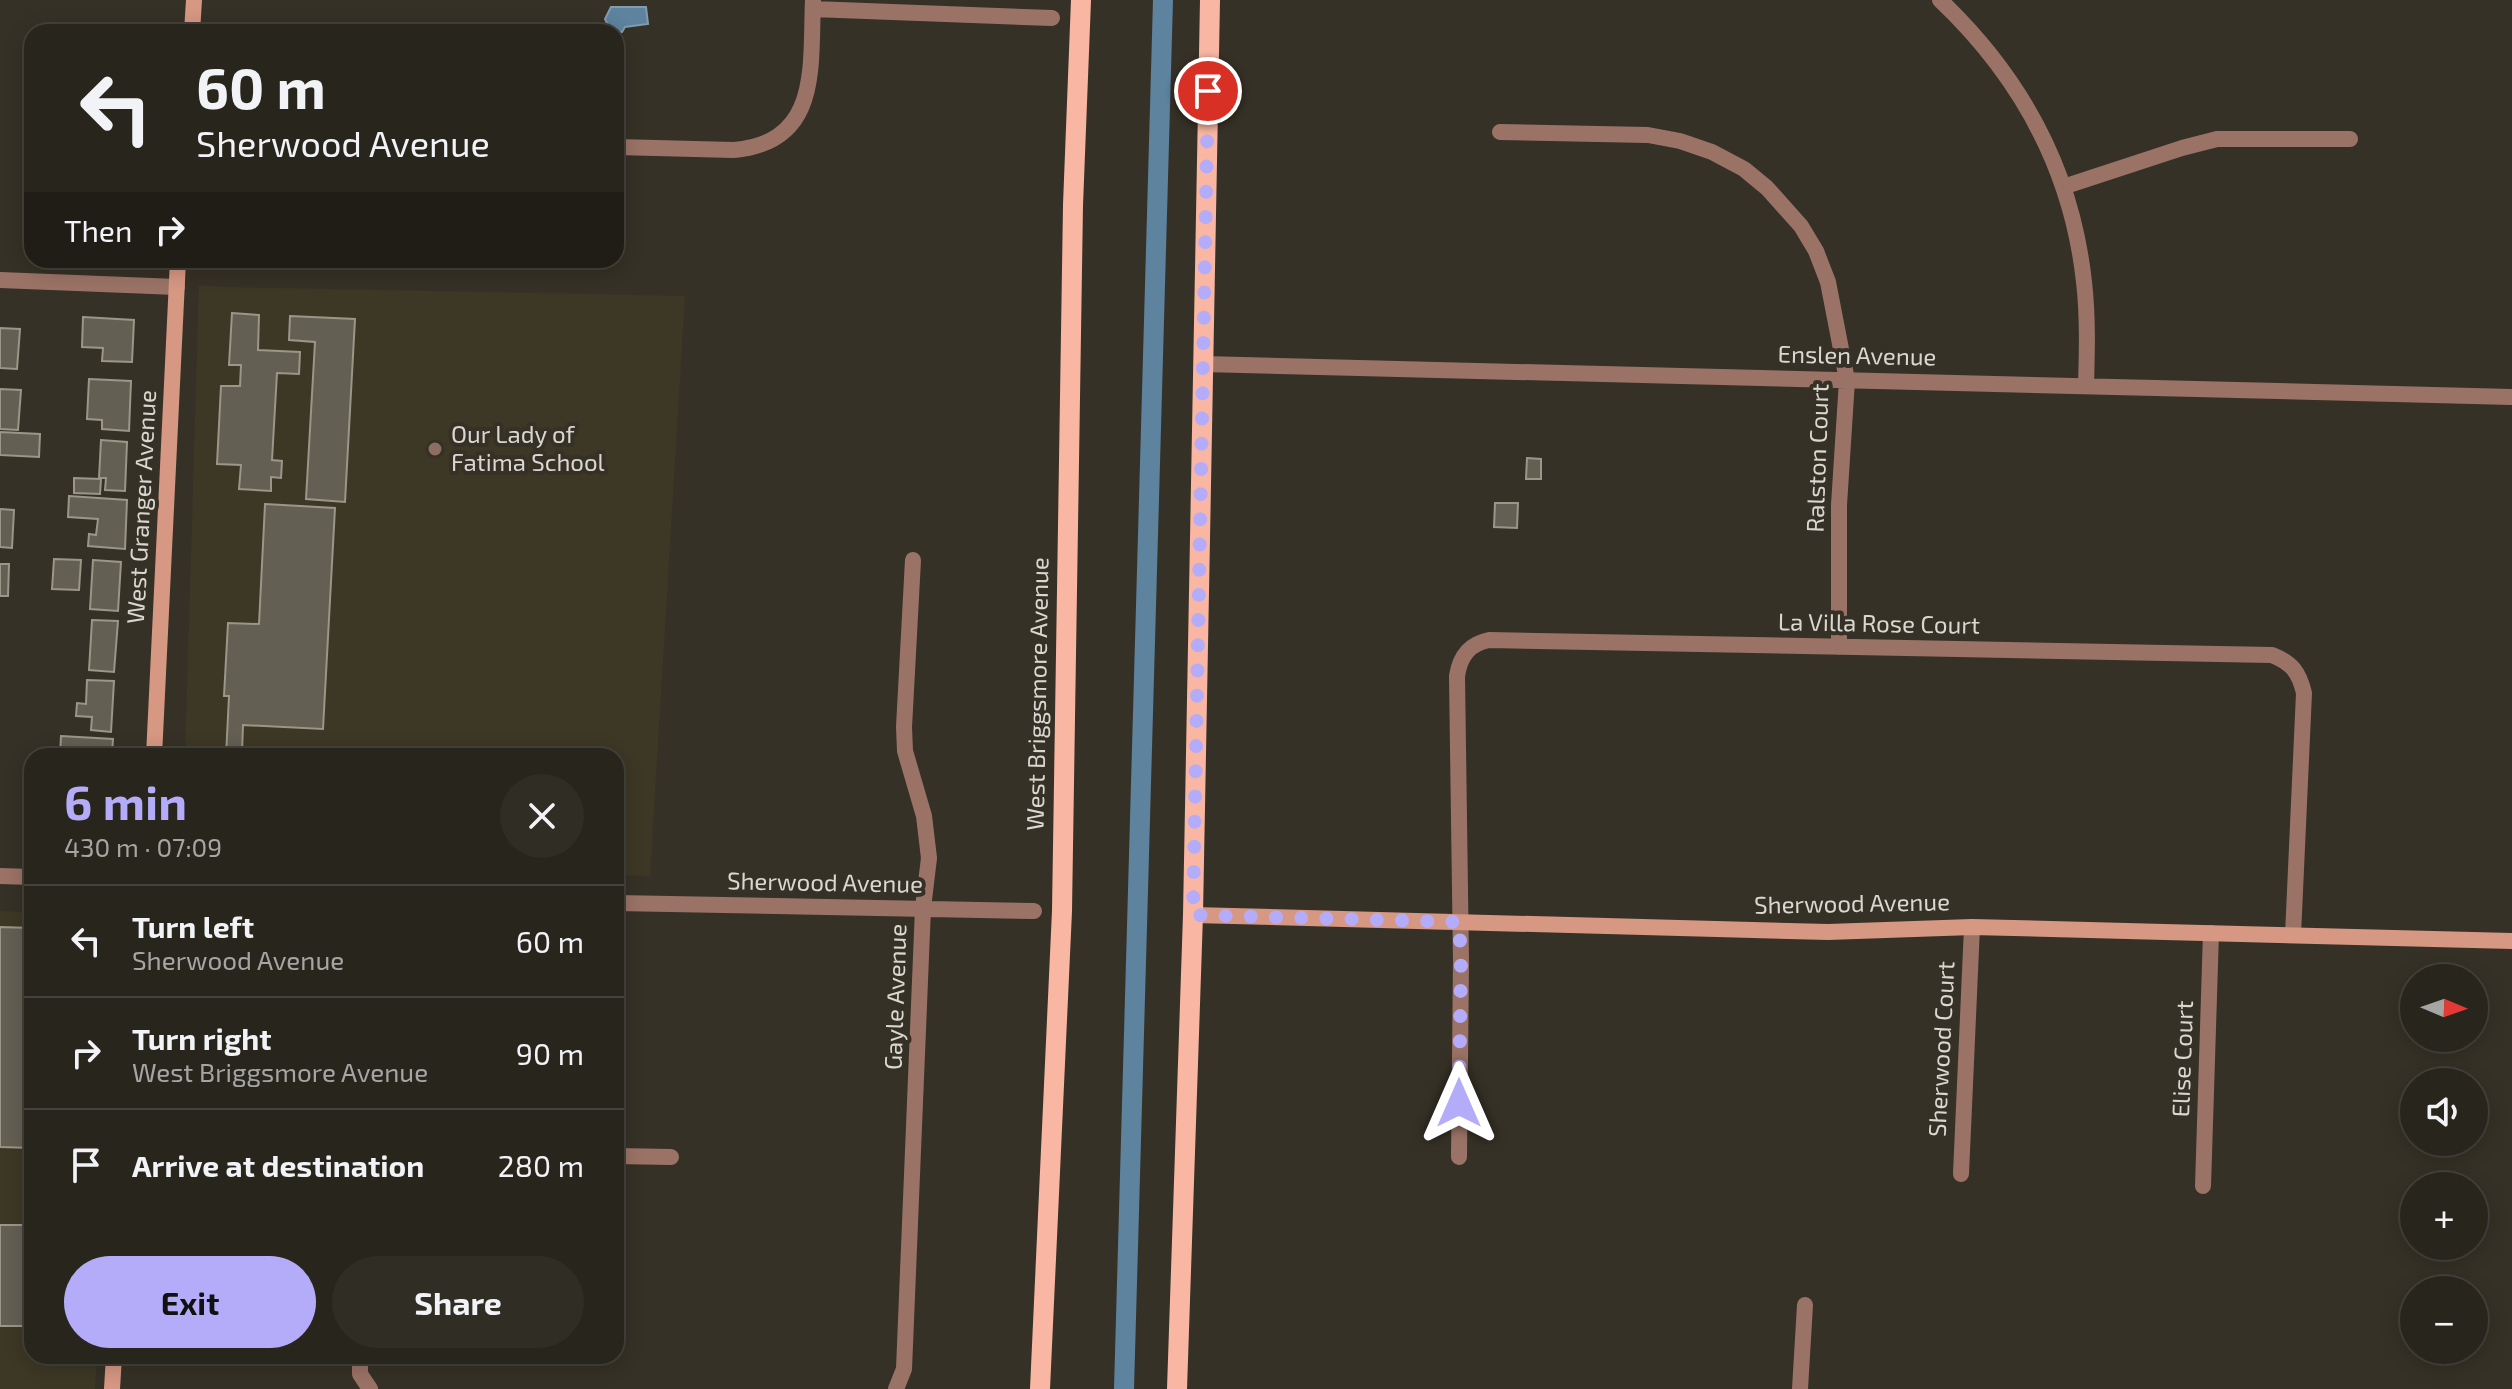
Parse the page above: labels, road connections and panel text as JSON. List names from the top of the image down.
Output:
{
  "streets": {
    "main road": ["West Briggsmore Avenue"],
    "street": [
      "Enslen Avenue",
      "Ralston Court",
      "West Granger Avenue",
      "La Villa Rose Court",
      "Sherwood Avenue",
      "Gayle Avenue",
      "Sherwood Court",
      "Elise Court"
    ]
  },
  "crossings": [
    ["Enslen Avenue", "Ralston Court"],
    ["Ralston Court", "La Villa Rose Court"],
    ["La Villa Rose Court", "Sherwood Avenue"],
    ["Sherwood Avenue", "Gayle Avenue"],
    ["Sherwood Avenue", "Sherwood Court"],
    ["Sherwood Avenue", "Elise Court"]
  ],
  "places": ["Our Lady of Fatima School"],
  "north": "right",
  "page": {
    "turn": ["60 m", "Sherwood Avenue"],
    "then": "Then",
    "heading": ["6 min", "430 m · 07:09"],
    "list": [
      {
        "name": "Turn left",
        "note": "Sherwood Avenue",
        "value": "60 m"
      },
      {
        "name": "Turn right",
        "note": "West Briggsmore Avenue",
        "value": "90 m"
      },
      {
        "name": "Arrive at destination",
        "value": "280 m"
      }
    ],
    "map_buttons": ["+", "−"],
    "buttons": ["Exit", "Share"]
  }
}
